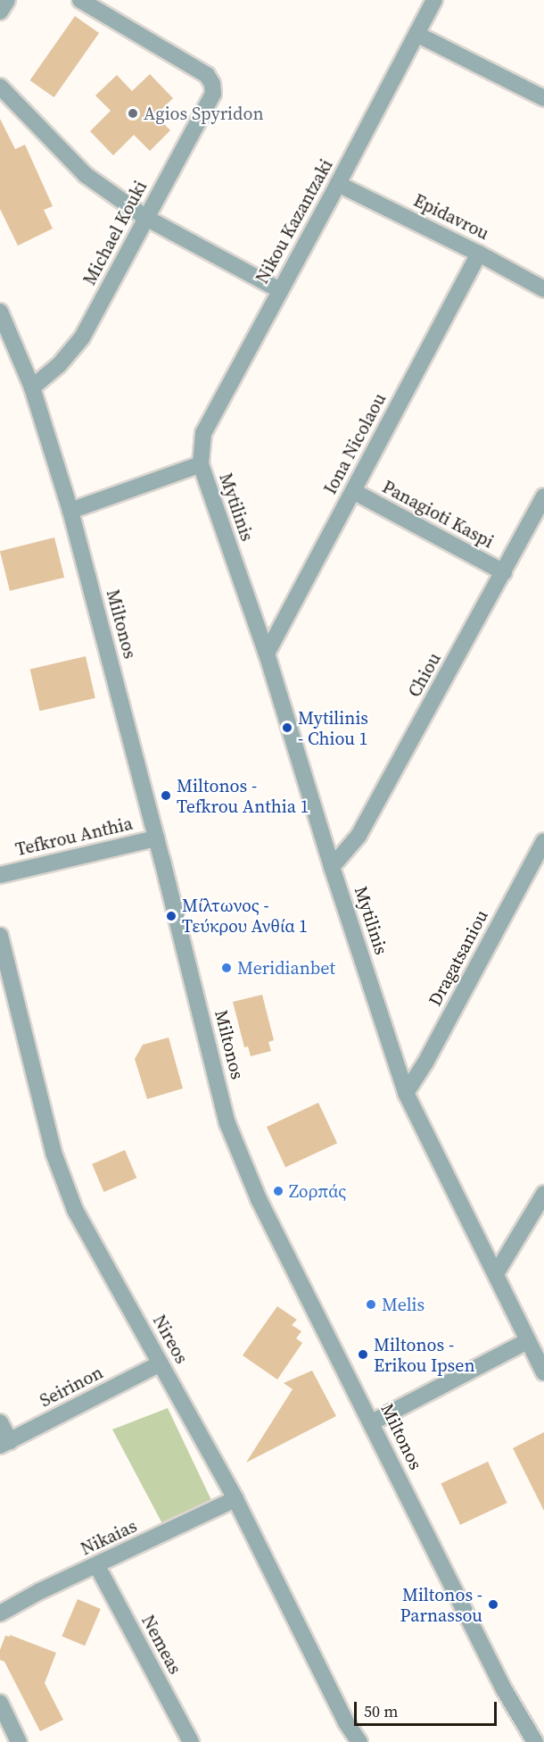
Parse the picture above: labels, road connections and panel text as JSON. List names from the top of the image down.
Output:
{
  "streets": {
    "street": [
      "Epidavrou",
      "Nikou Kazantzaki",
      "Michael Kouki",
      "Iona Nicolaou",
      "Mytilinis",
      "Panagioti Kaspi",
      "Miltonos",
      "Chiou",
      "Tefkrou Anthia",
      "Dragatsaniou",
      "Nireos",
      "Seirinon",
      "Nikaias",
      "Nemeas"
    ]
  },
  "crossings": [
    ["Epidavrou", "Nikou Kazantzaki"],
    ["Epidavrou", "Iona Nicolaou"],
    ["Nikou Kazantzaki", "Mytilinis"],
    ["Michael Kouki", "Miltonos"],
    ["Iona Nicolaou", "Mytilinis"],
    ["Iona Nicolaou", "Panagioti Kaspi"],
    ["Mytilinis", "Chiou"],
    ["Mytilinis", "Dragatsaniou"],
    ["Panagioti Kaspi", "Chiou"],
    ["Miltonos", "Tefkrou Anthia"],
    ["Nireos", "Seirinon"],
    ["Nireos", "Nikaias"],
    ["Nikaias", "Nemeas"]
  ],
  "places": [
    "Agios Spyridon",
    "Mytilinis - Chiou 1",
    "Miltonos - Tefkrou Anthia 1",
    "Μίλτωνος - Τεύκρου Ανθία 1",
    "Meridianbet",
    "Ζορπάς",
    "Melis",
    "Miltonos - Erikou Ipsen",
    "Miltonos - Parnassou"
  ],
  "scale_bar": "50 m"
}
